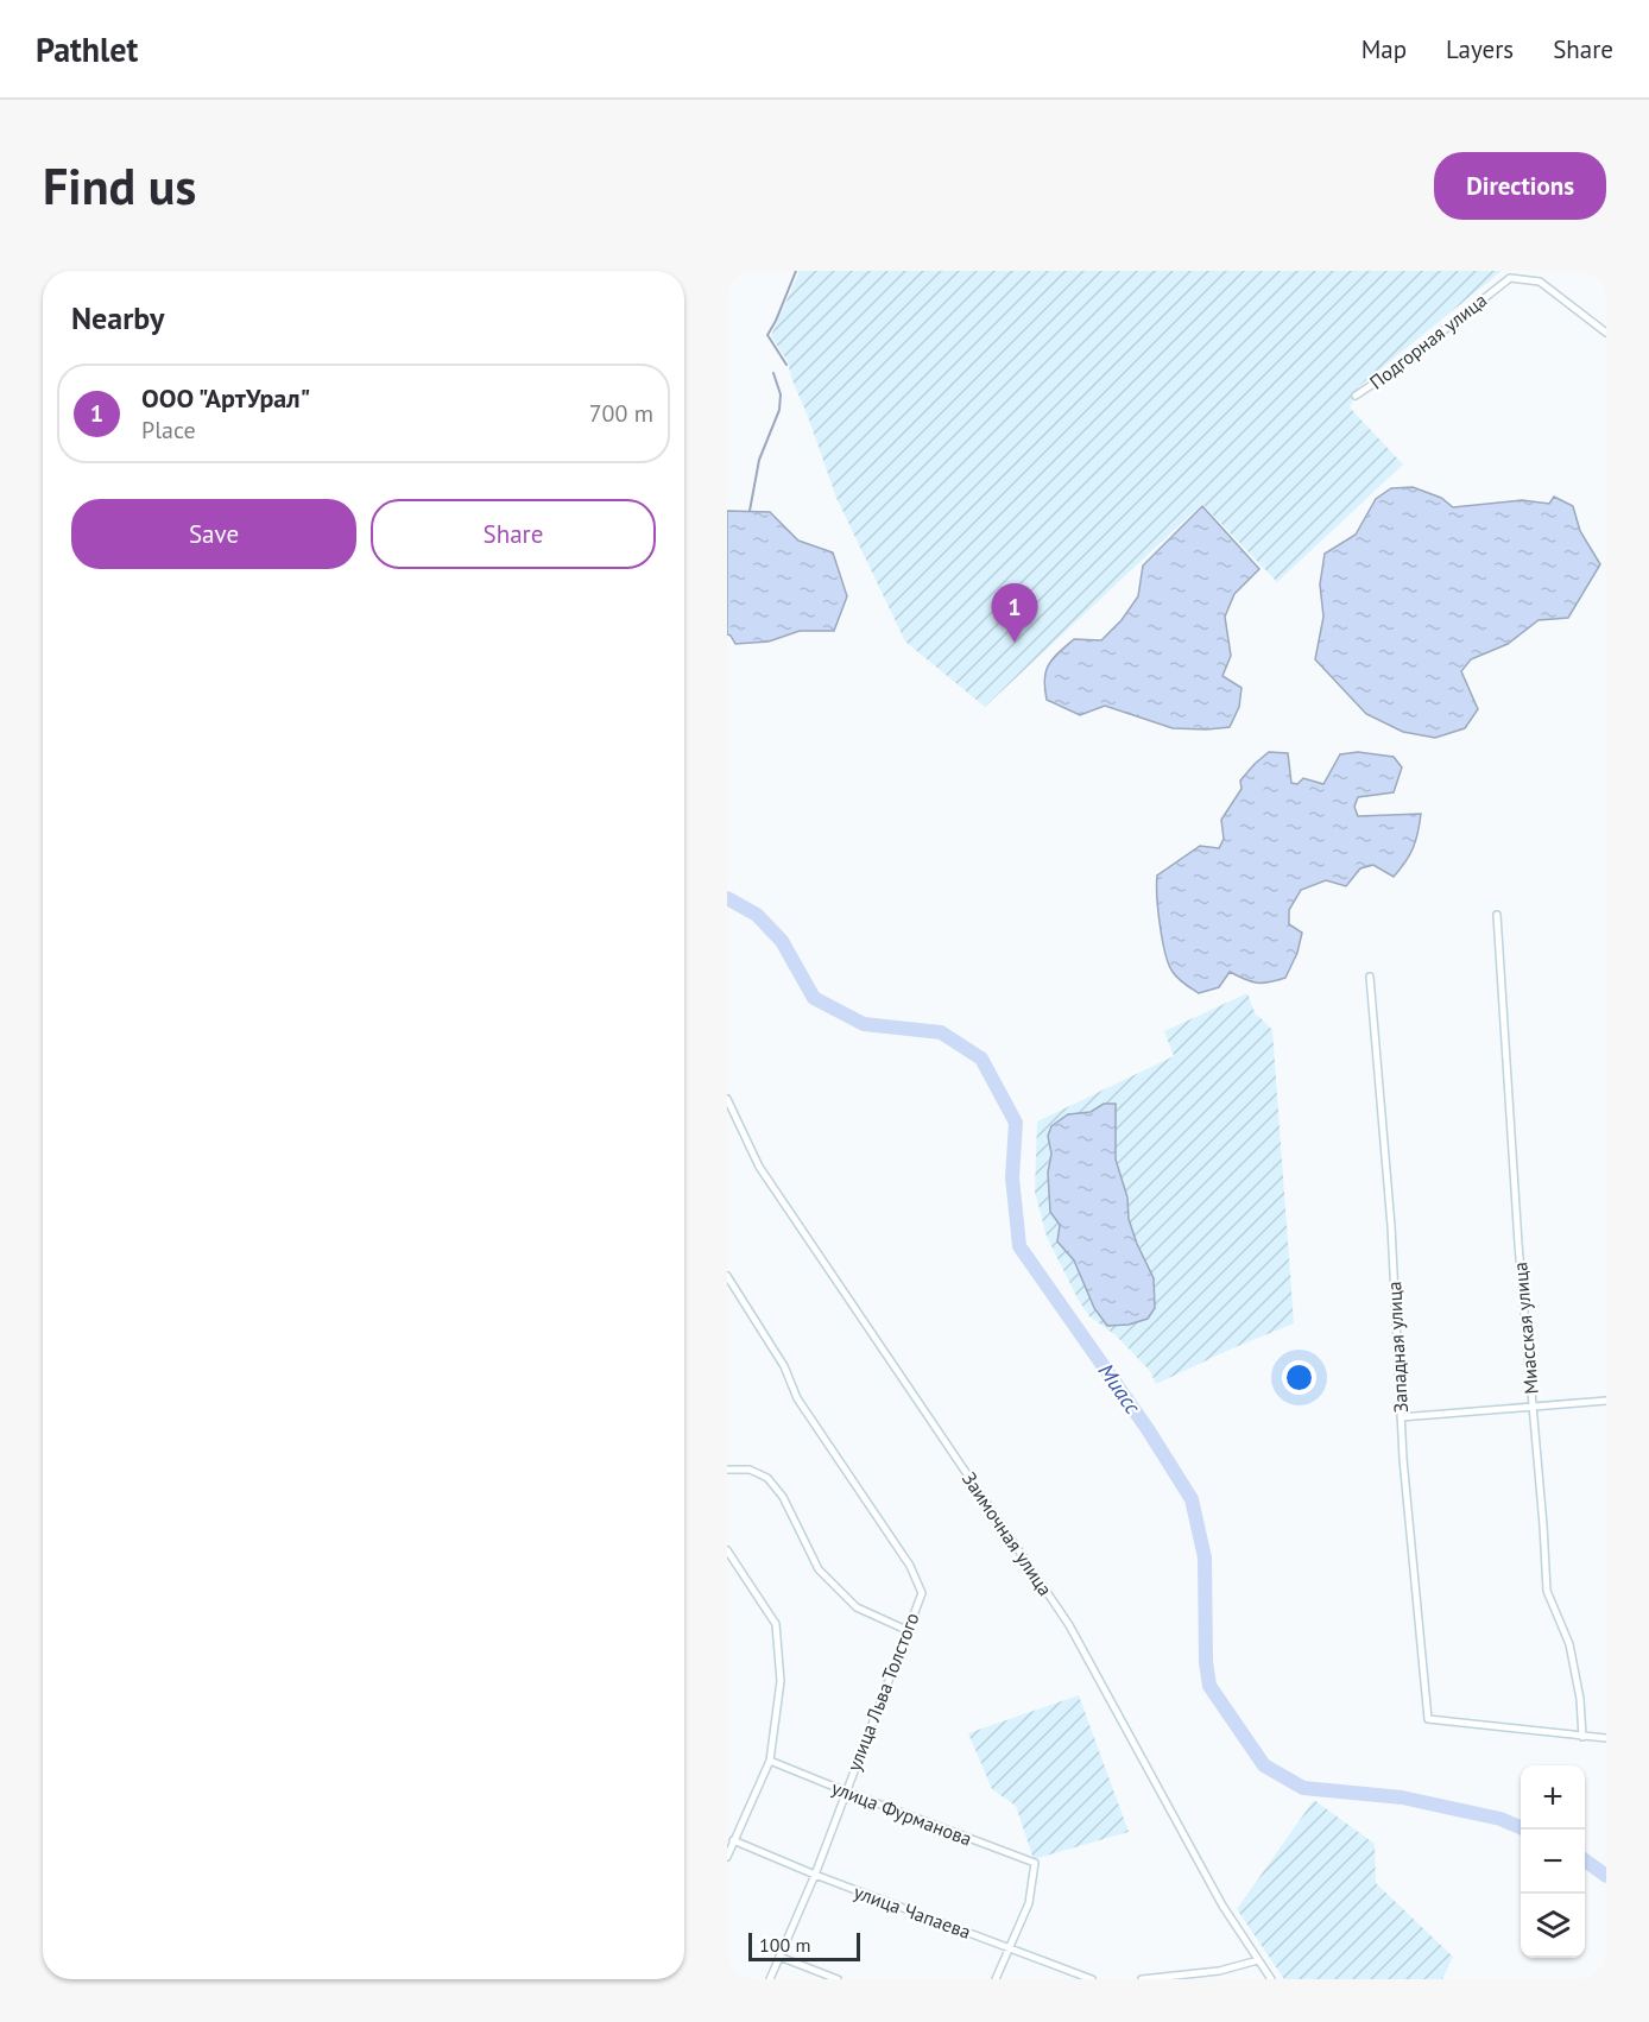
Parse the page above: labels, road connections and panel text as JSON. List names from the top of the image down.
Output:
{
  "streets": {
    "street": [
      "Подгорная улица",
      "Миасская улица",
      "Западная улица",
      "Заимочная улица",
      "улица Льва Толстого",
      "улица Фурманова",
      "улица Чапаева"
    ]
  },
  "crossings": [
    ["Миасская улица", "Западная улица"],
    ["улица Льва Толстого", "улица Фурманова"],
    ["улица Льва Толстого", "улица Чапаева"],
    ["улица Фурманова", "улица Чапаева"]
  ],
  "water": ["Миасс"],
  "scale_bar": "100 m",
  "page": {
    "header": "Pathlet",
    "nav": ["Map", "Layers", "Share"],
    "buttons": [
      "Directions",
      ["Save", "Share"]
    ],
    "title": "Find us",
    "heading": "Nearby",
    "list": [
      {
        "mark": "1",
        "name": "ООО \"АртУрал\"",
        "note": "Place",
        "value": "700 m"
      }
    ],
    "pins": "1",
    "map_buttons": ["+", "−"],
    "scale": "100 m"
  }
}
